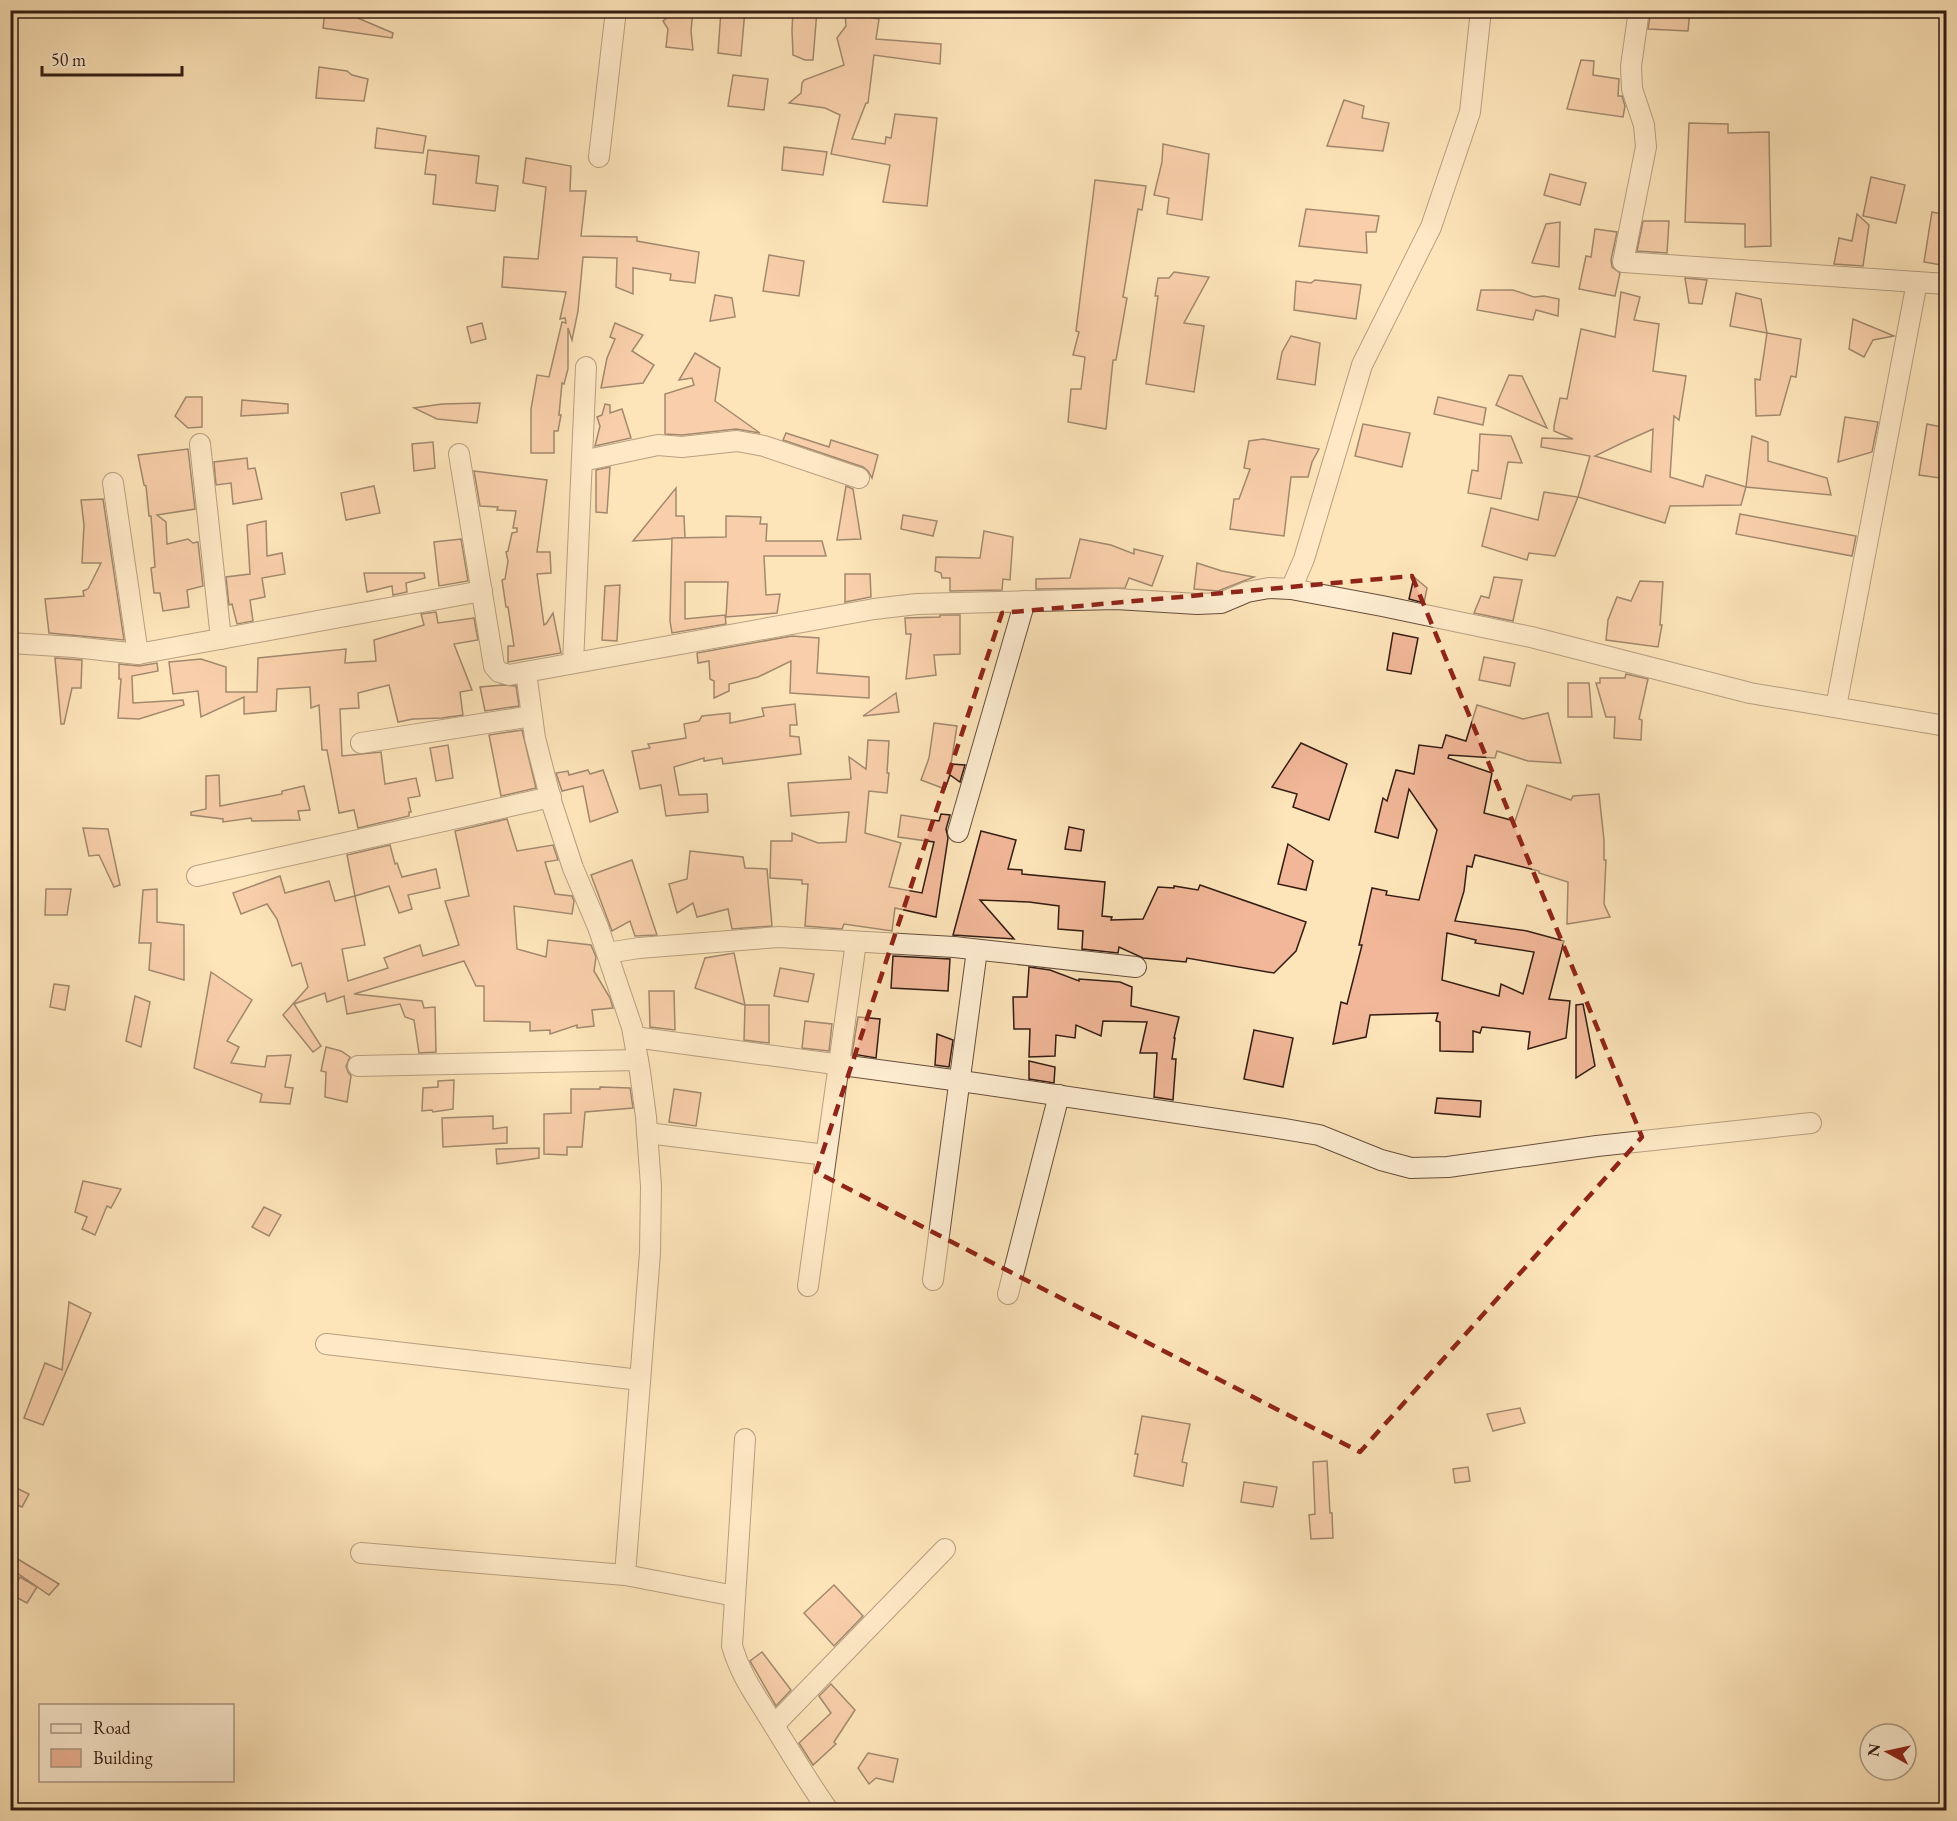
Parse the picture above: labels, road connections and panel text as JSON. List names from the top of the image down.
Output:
{
  "legend": ["Road", "Building"],
  "scale_bar": "50 m",
  "north": "left"
}
